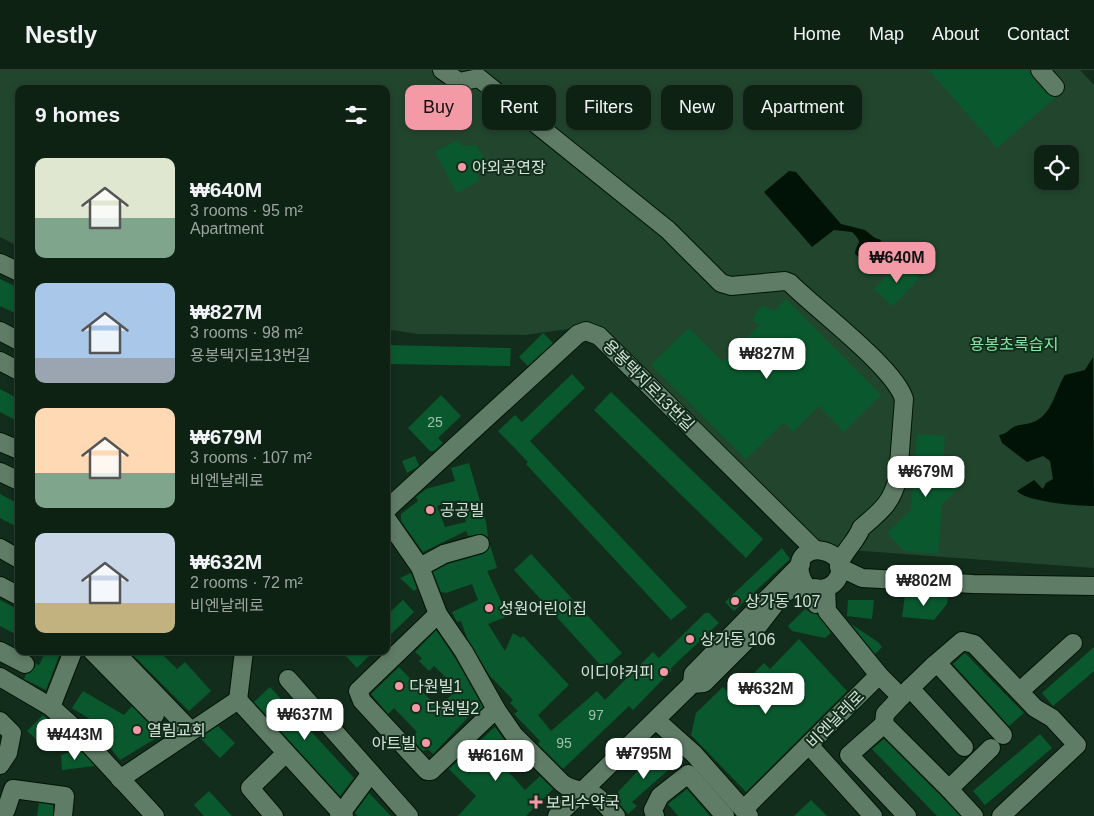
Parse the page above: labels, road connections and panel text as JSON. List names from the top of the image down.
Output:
{
  "streets": {
    "street": ["용봉택지로13번길", "비엔날레로"]
  },
  "parks": ["용봉초록습지"],
  "places": {
    "other": [
      "야외공연장",
      "공공빌",
      "상가동 107",
      "성원어린이집",
      "상가동 106",
      "이디야커피",
      "다원빌1",
      "다원빌2",
      "열림교회",
      "아트빌"
    ],
    "health": ["보리수약국"]
  },
  "house_numbers": ["25", "97", "95"],
  "page": {
    "header": "Nestly",
    "nav": [
      "Home",
      "Map",
      "About",
      "Contact"
    ],
    "chip": [
      "Buy",
      "Rent",
      "Filters",
      "New",
      "Apartment"
    ],
    "heading": "9 homes",
    "list": [
      {
        "name": "₩640M",
        "note": "3 rooms · 95 m² · Apartment"
      },
      {
        "name": "₩827M",
        "note": "3 rooms · 98 m² · 용봉택지로13번길"
      },
      {
        "name": "₩679M",
        "note": "3 rooms · 107 m² · 비엔날레로"
      },
      {
        "name": "₩632M",
        "note": "2 rooms · 72 m² · 비엔날레로"
      }
    ],
    "price": [
      "₩640M",
      "₩827M",
      "₩679M",
      "₩802M",
      "₩632M",
      "₩637M",
      "₩443M",
      "₩795M",
      "₩616M"
    ]
  }
}
